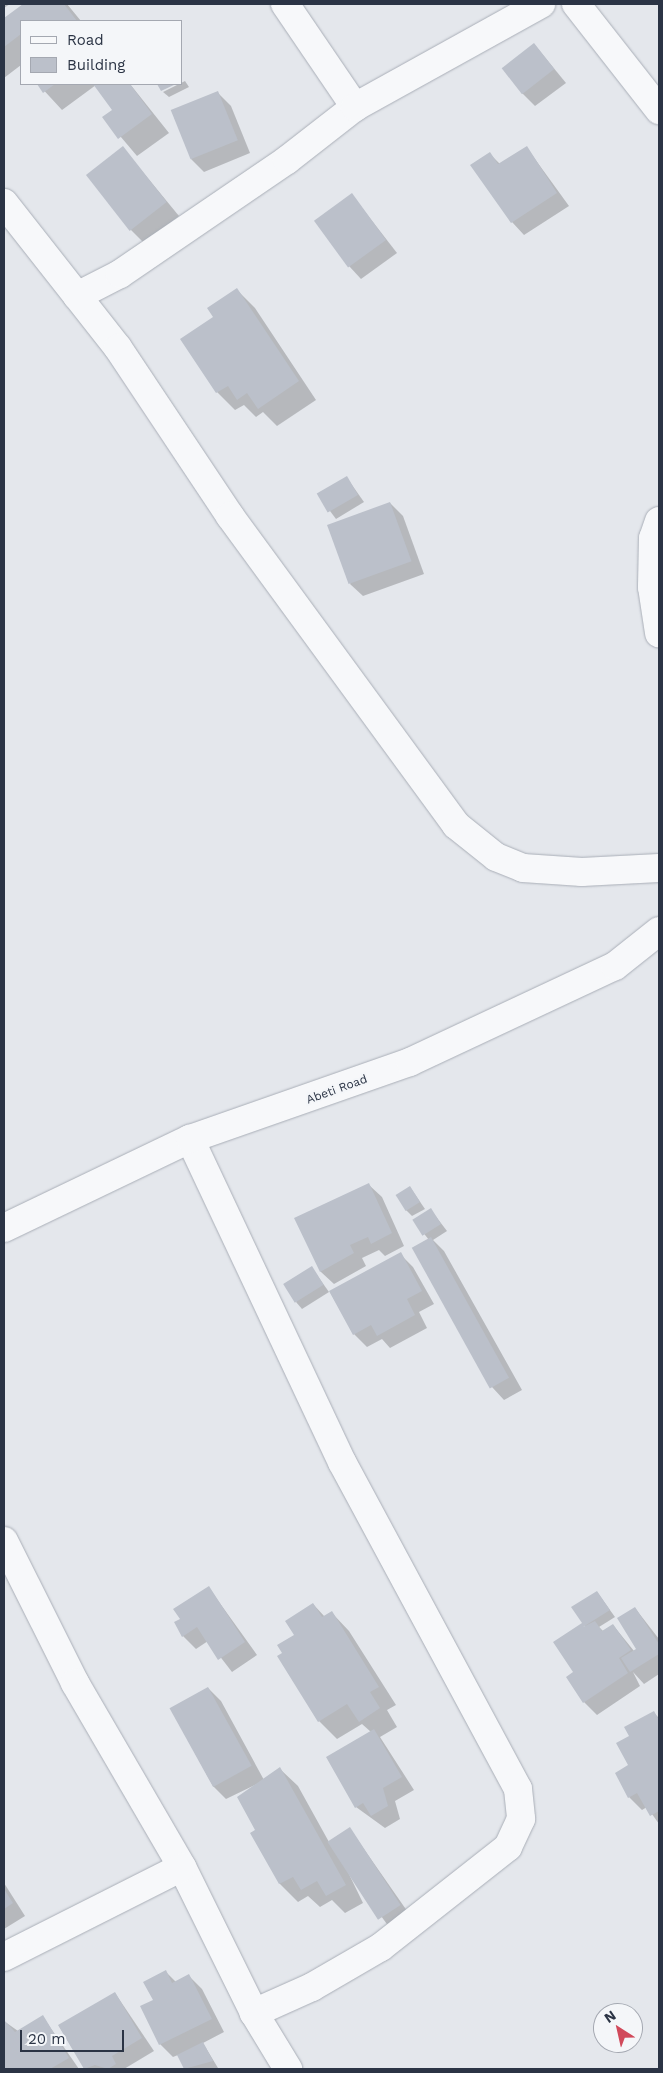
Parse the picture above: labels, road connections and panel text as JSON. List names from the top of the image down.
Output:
{
  "streets": {
    "street": ["Abeti Road"]
  },
  "legend": ["Road", "Building"],
  "scale_bar": "20 m",
  "north": "top left"
}
